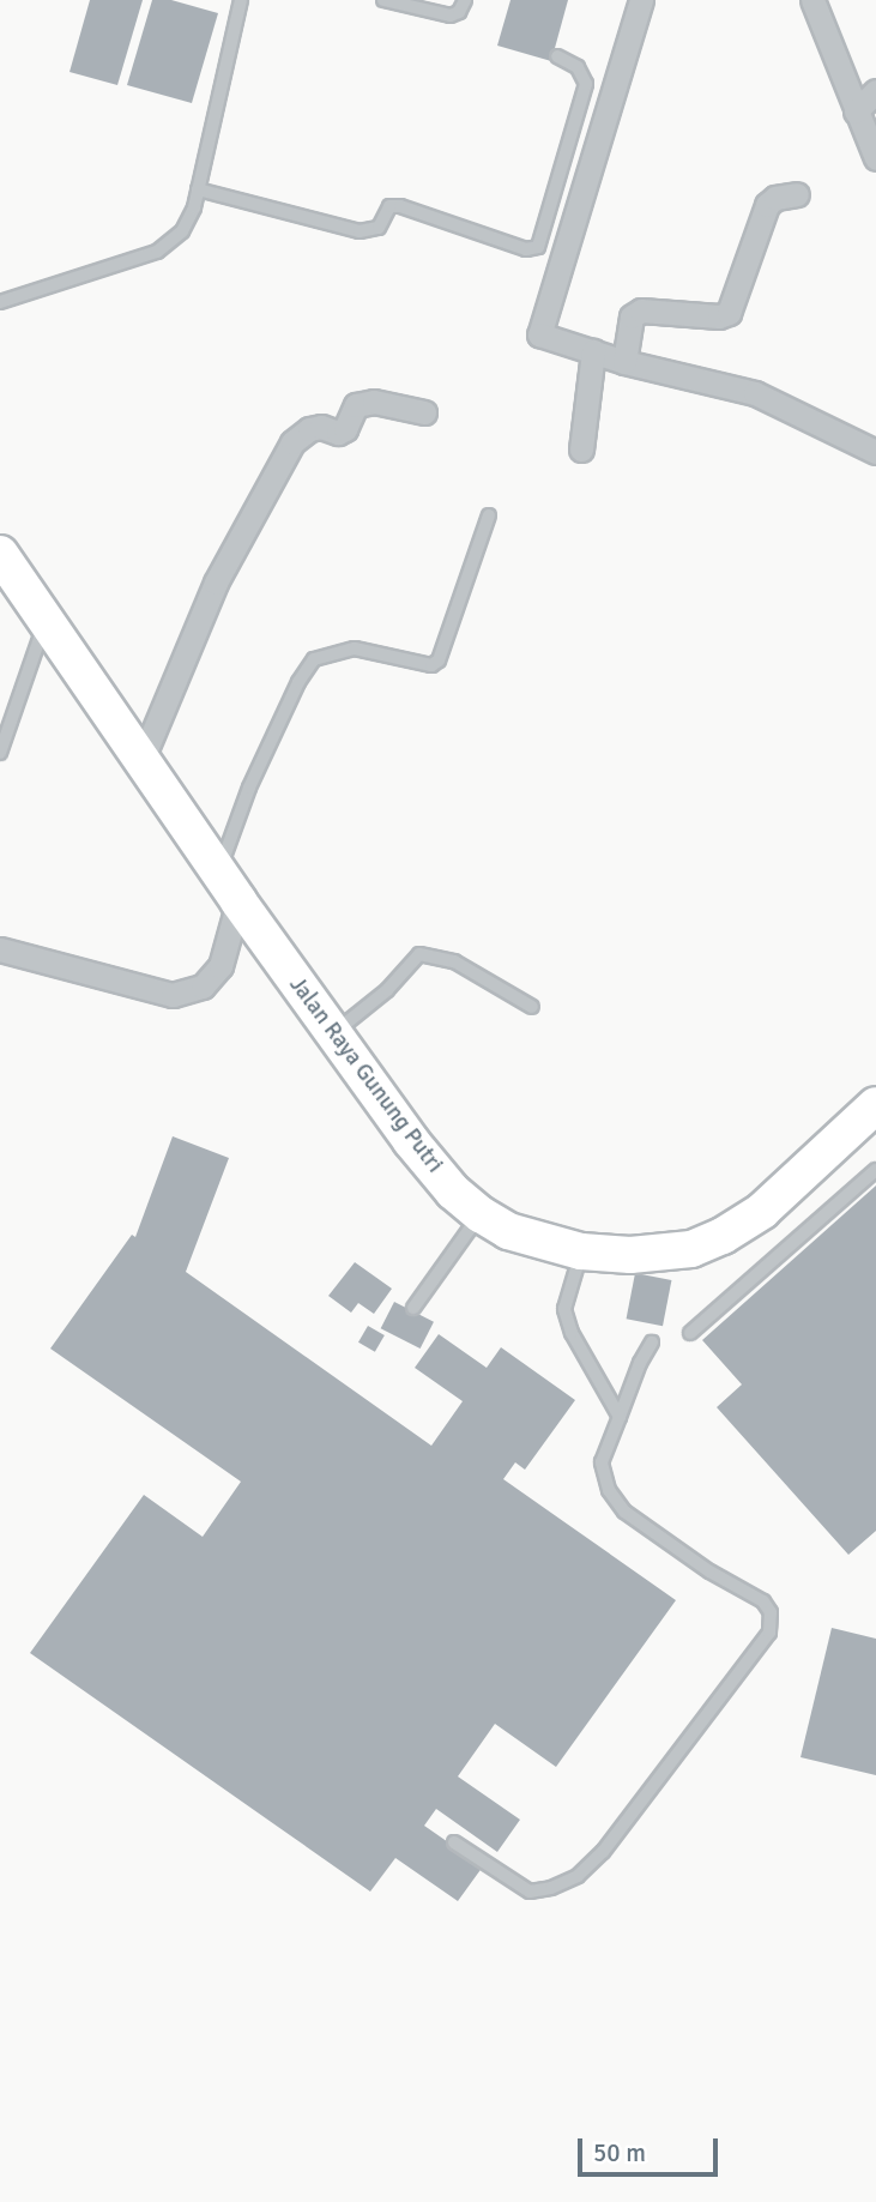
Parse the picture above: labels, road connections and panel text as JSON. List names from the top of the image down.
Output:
{
  "streets": {
    "main road": ["Jalan Raya Gunung Putri"]
  },
  "scale_bar": "50 m"
}
